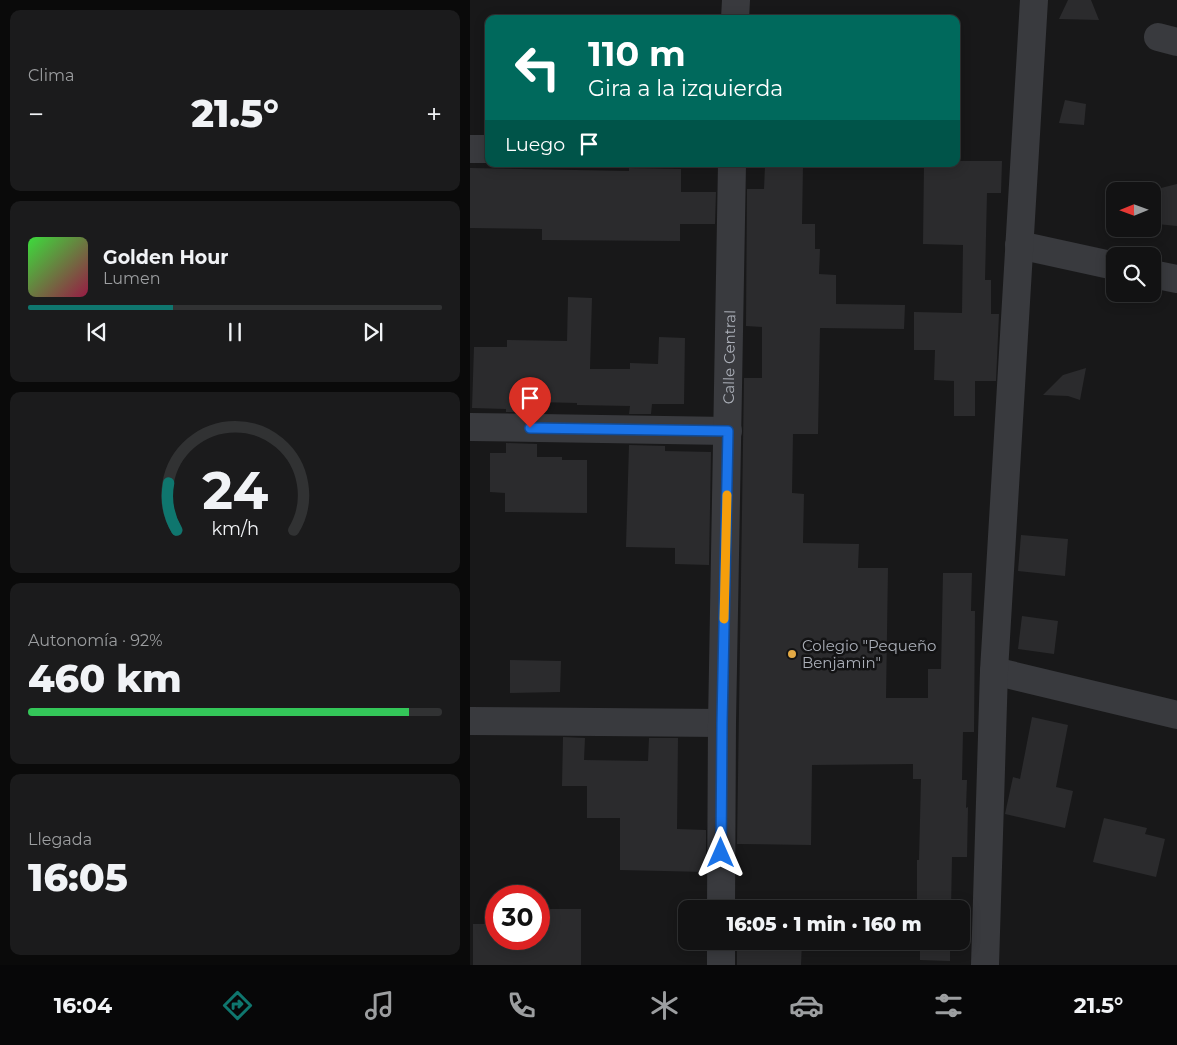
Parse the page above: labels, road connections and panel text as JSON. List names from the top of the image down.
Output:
{
  "streets": {
    "street": ["Calle Central"]
  },
  "places": ["Colegio \"Pequeño Benjamin\""],
  "north": "left",
  "page": {
    "tile": [
      "Clima",
      ["Autonomía · 92%", "460 km"],
      ["Llegada", "16:05"]
    ],
    "turn": ["110 m", "Gira a la izquierda"],
    "heat": ["−", "21.5°", "+"],
    "then": "Luego",
    "song": ["Golden Hour", "Lumen"],
    "limit": "30",
    "trip": "16:05 · 1 min · 160 m",
    "tabs": ["16:04", "21.5°"],
    "gauge": ["24", "km/h"]
  }
}
